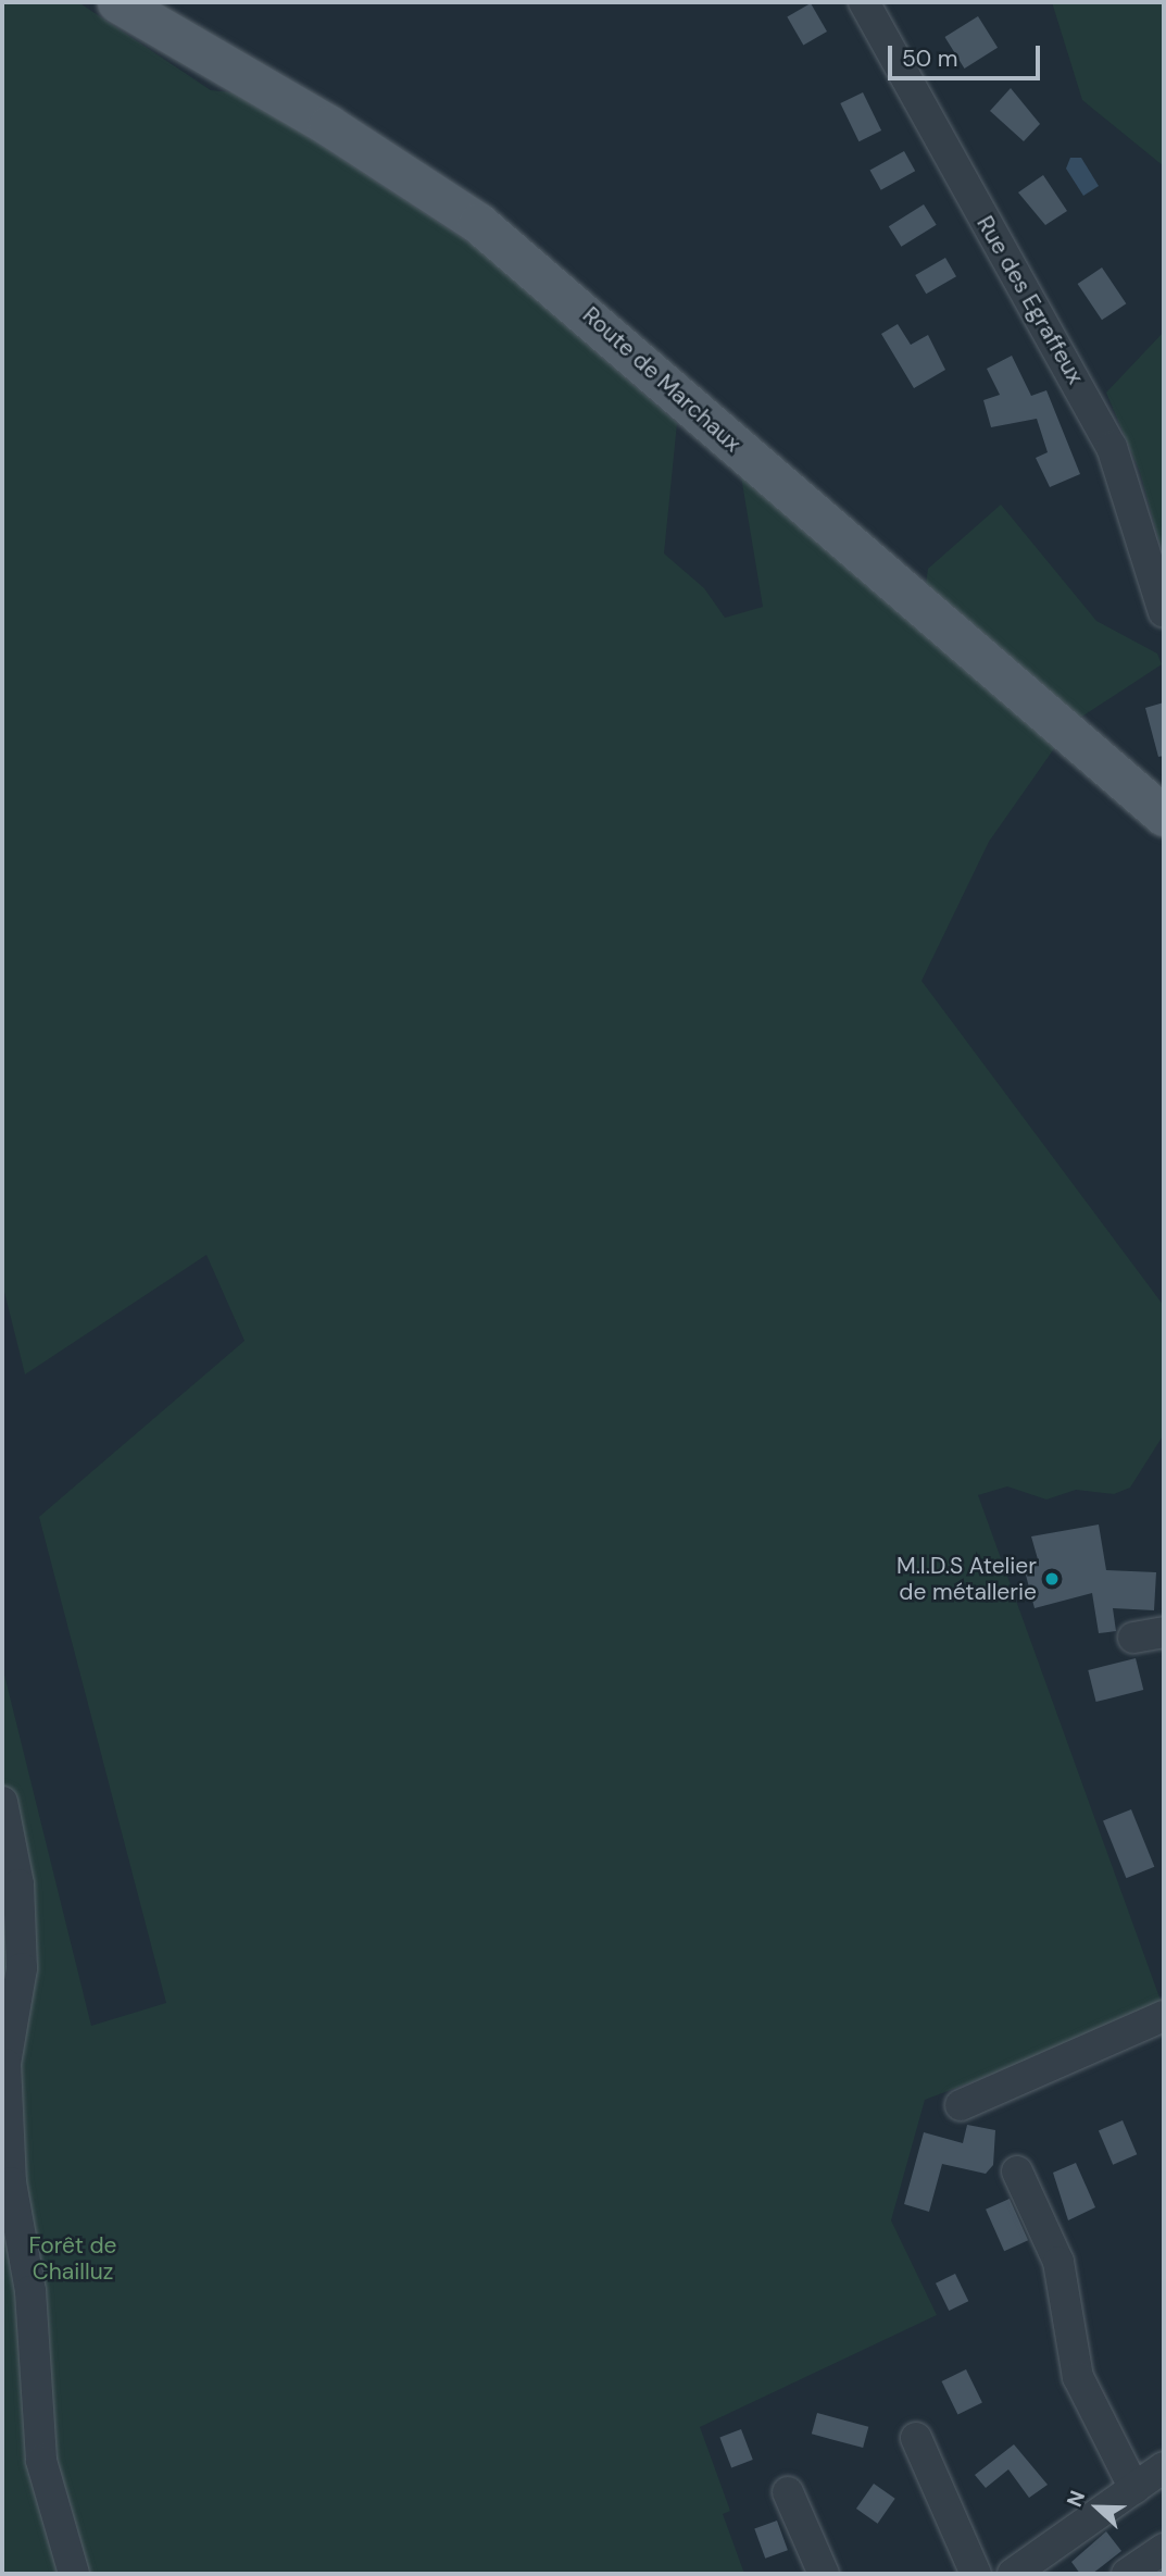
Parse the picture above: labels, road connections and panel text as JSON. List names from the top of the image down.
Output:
{
  "streets": {
    "main road": ["Route de Marchaux"],
    "street": ["Rue des Egraffeux"]
  },
  "parks": ["Forêt de Chailluz"],
  "places": ["M.I.D.S Atelier de métallerie"],
  "scale_bar": "50 m",
  "north": "left"
}
